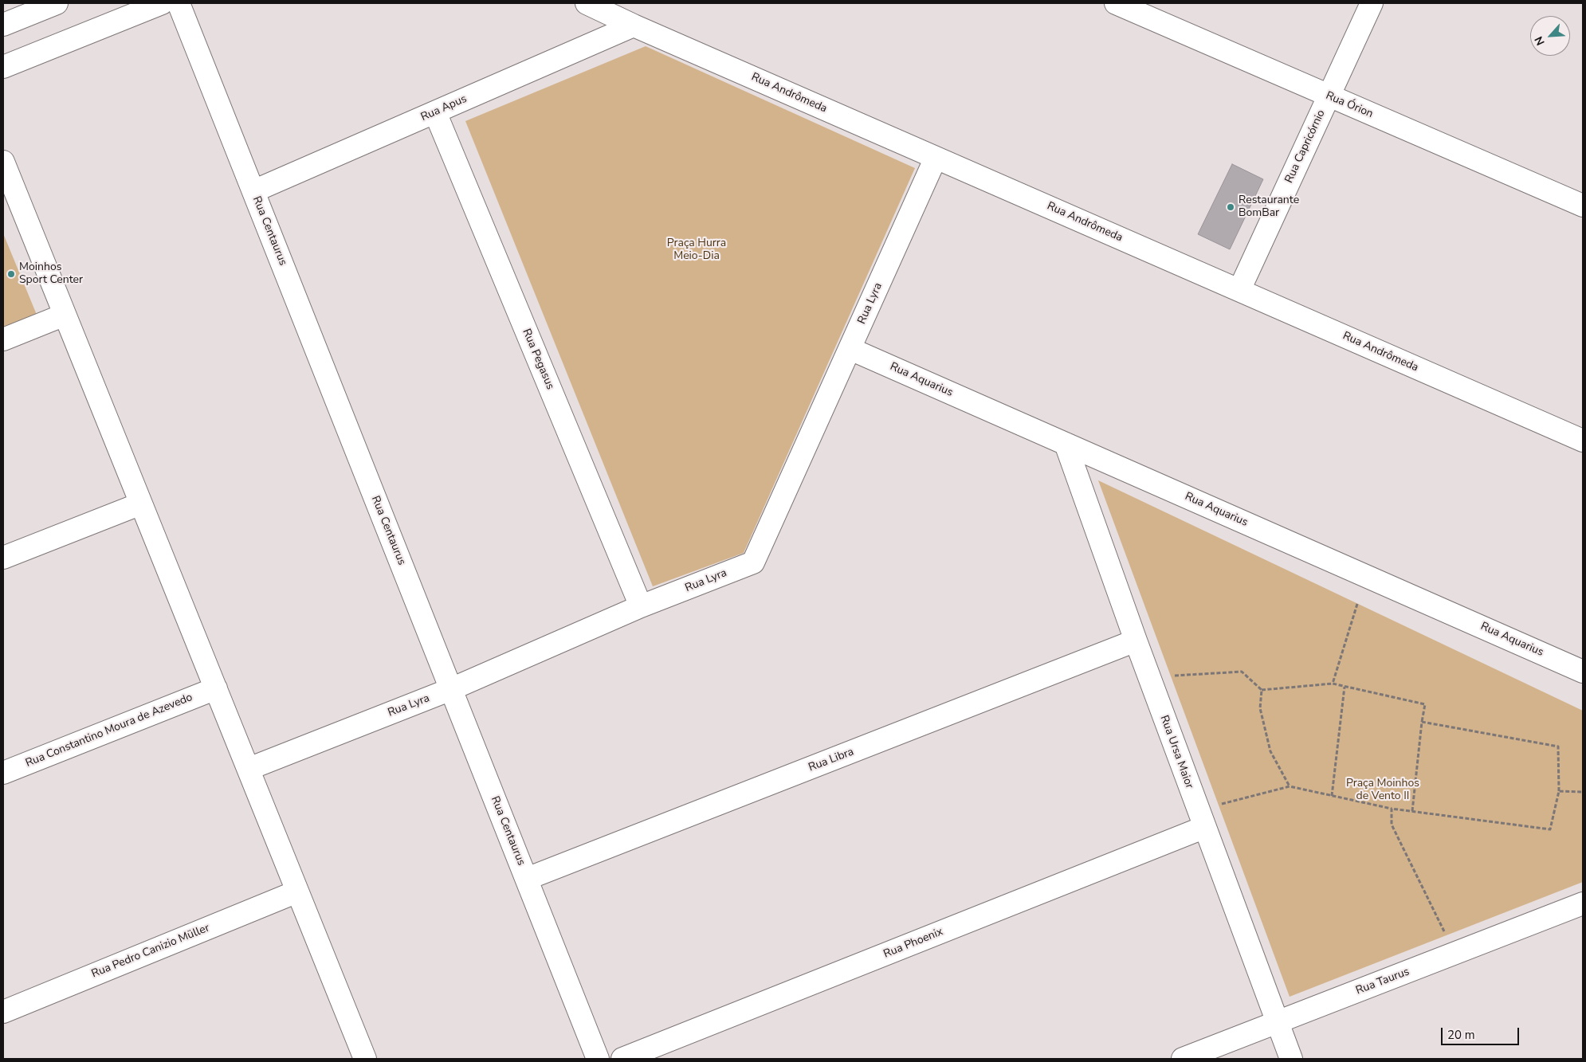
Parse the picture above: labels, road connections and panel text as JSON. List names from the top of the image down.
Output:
{
  "streets": {
    "street": [
      "Rua Andrômeda",
      "Rua Órion",
      "Rua Apus",
      "Rua Capricórnio",
      "Rua Centaurus",
      "Rua Lyra",
      "Rua Pegasus",
      "Rua Aquarius",
      "Rua Constantino Moura de Azevedo",
      "Rua Ursa Maior",
      "Rua Libra",
      "Rua Phoenix",
      "Rua Pedro Canizio Müller",
      "Rua Taurus"
    ]
  },
  "crossings": [
    ["Rua Andrômeda", "Rua Apus"],
    ["Rua Andrômeda", "Rua Capricórnio"],
    ["Rua Andrômeda", "Rua Lyra"],
    ["Rua Órion", "Rua Capricórnio"],
    ["Rua Apus", "Rua Centaurus"],
    ["Rua Apus", "Rua Pegasus"],
    ["Rua Centaurus", "Rua Lyra"],
    ["Rua Centaurus", "Rua Libra"],
    ["Rua Lyra", "Rua Pegasus"],
    ["Rua Lyra", "Rua Aquarius"],
    ["Rua Aquarius", "Rua Ursa Maior"],
    ["Rua Ursa Maior", "Rua Libra"],
    ["Rua Ursa Maior", "Rua Phoenix"],
    ["Rua Ursa Maior", "Rua Taurus"]
  ],
  "parks": ["Praça Hurra Meio-Dia", "Praça Moinhos de Vento II"],
  "places": ["Restaurante BomBar", "Moinhos Sport Center"],
  "scale_bar": "20 m",
  "north": "bottom left"
}
